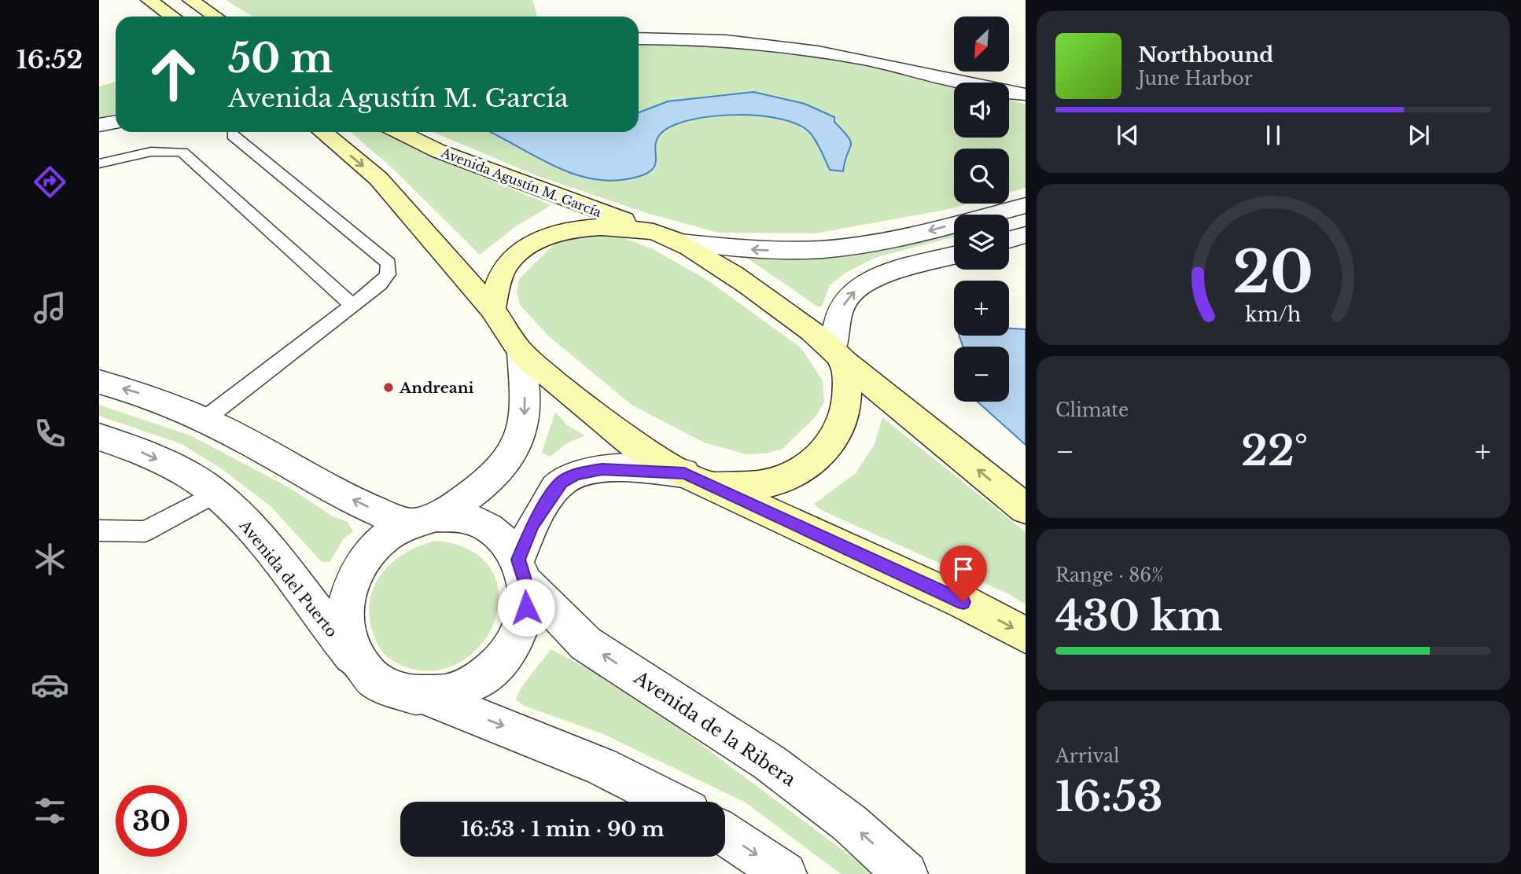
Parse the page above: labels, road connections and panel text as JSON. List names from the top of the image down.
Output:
{
  "streets": {
    "main road": ["Avenida Agustín M. García"],
    "street": ["Avenida del Puerto", "Avenida de la Ribera"]
  },
  "crossings": [
    ["Avenida del Puerto", "Avenida de la Ribera"]
  ],
  "places": ["Andreani"],
  "north": "bottom left",
  "page": {
    "tabs": "16:52",
    "map_buttons": ["+", "−"],
    "turn": ["50 m", "Avenida Agustín M. García"],
    "song": ["Northbound", "June Harbor"],
    "tile": [
      "Climate",
      ["Range · 86%", "430 km"],
      ["Arrival", "16:53"]
    ],
    "heat": ["−", "22°", "+"],
    "limit": "30",
    "trip": "16:53 · 1 min · 90 m",
    "gauge": ["20", "km/h"]
  }
}
